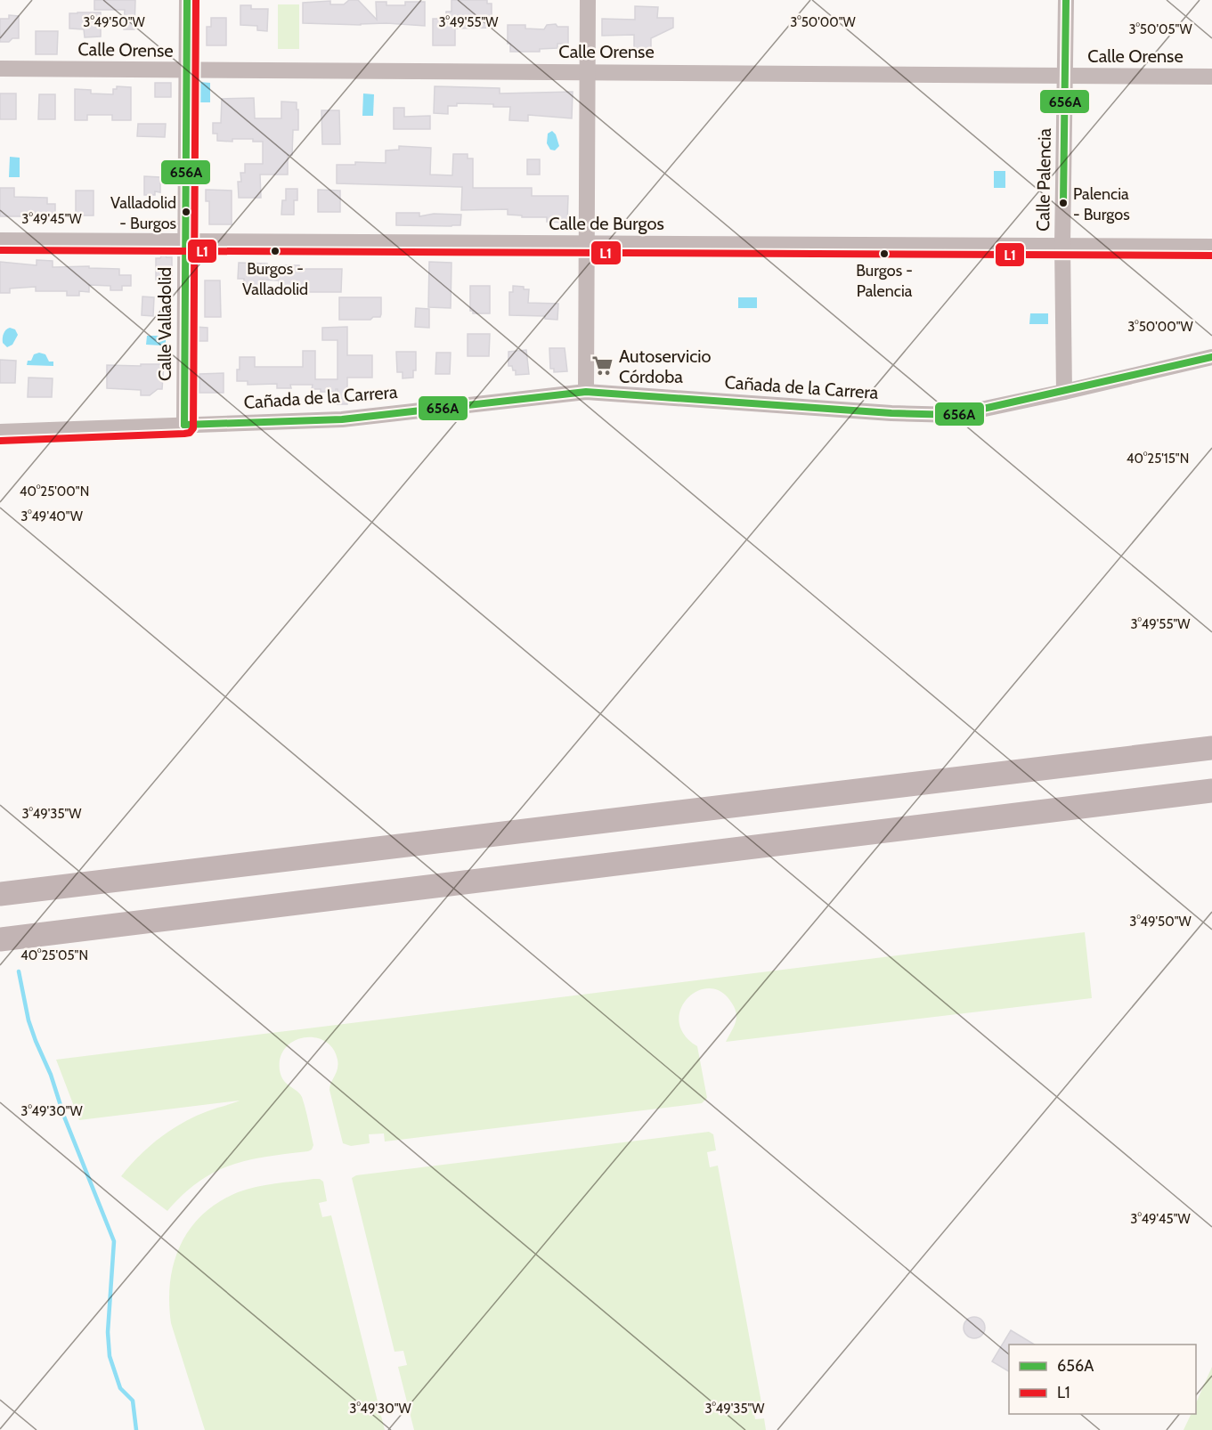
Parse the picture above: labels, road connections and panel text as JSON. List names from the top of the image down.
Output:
{
  "streets": {
    "street": [
      "Calle Orense",
      "Calle Palencia",
      "Calle de Burgos",
      "Calle Valladolid",
      "Cañada de la Carrera"
    ]
  },
  "crossings": [
    ["Calle Orense", "Calle Palencia"],
    ["Calle Orense", "Calle Valladolid"],
    ["Calle Palencia", "Calle de Burgos"],
    ["Calle Palencia", "Cañada de la Carrera"],
    ["Calle de Burgos", "Calle Valladolid"],
    ["Calle Valladolid", "Cañada de la Carrera"]
  ],
  "places": {
    "other": [
      "Palencia - Burgos",
      "Valladolid - Burgos",
      "Burgos - Valladolid",
      "Burgos - Palencia"
    ],
    "supermarket": ["Autoservicio Córdoba"]
  },
  "lines": ["transit line 656A", "transit line L1"],
  "legend": ["656A", "L1"],
  "coordinates": [
    "3°49'50\"W",
    "3°49'55\"W",
    "3°50'00\"W",
    "3°50'05\"W",
    "3°49'45\"W",
    "40°25'15\"N",
    "40°25'00\"N",
    "3°49'40\"W",
    "3°49'35\"W",
    "40°25'05\"N",
    "3°49'30\"W"
  ]
}
